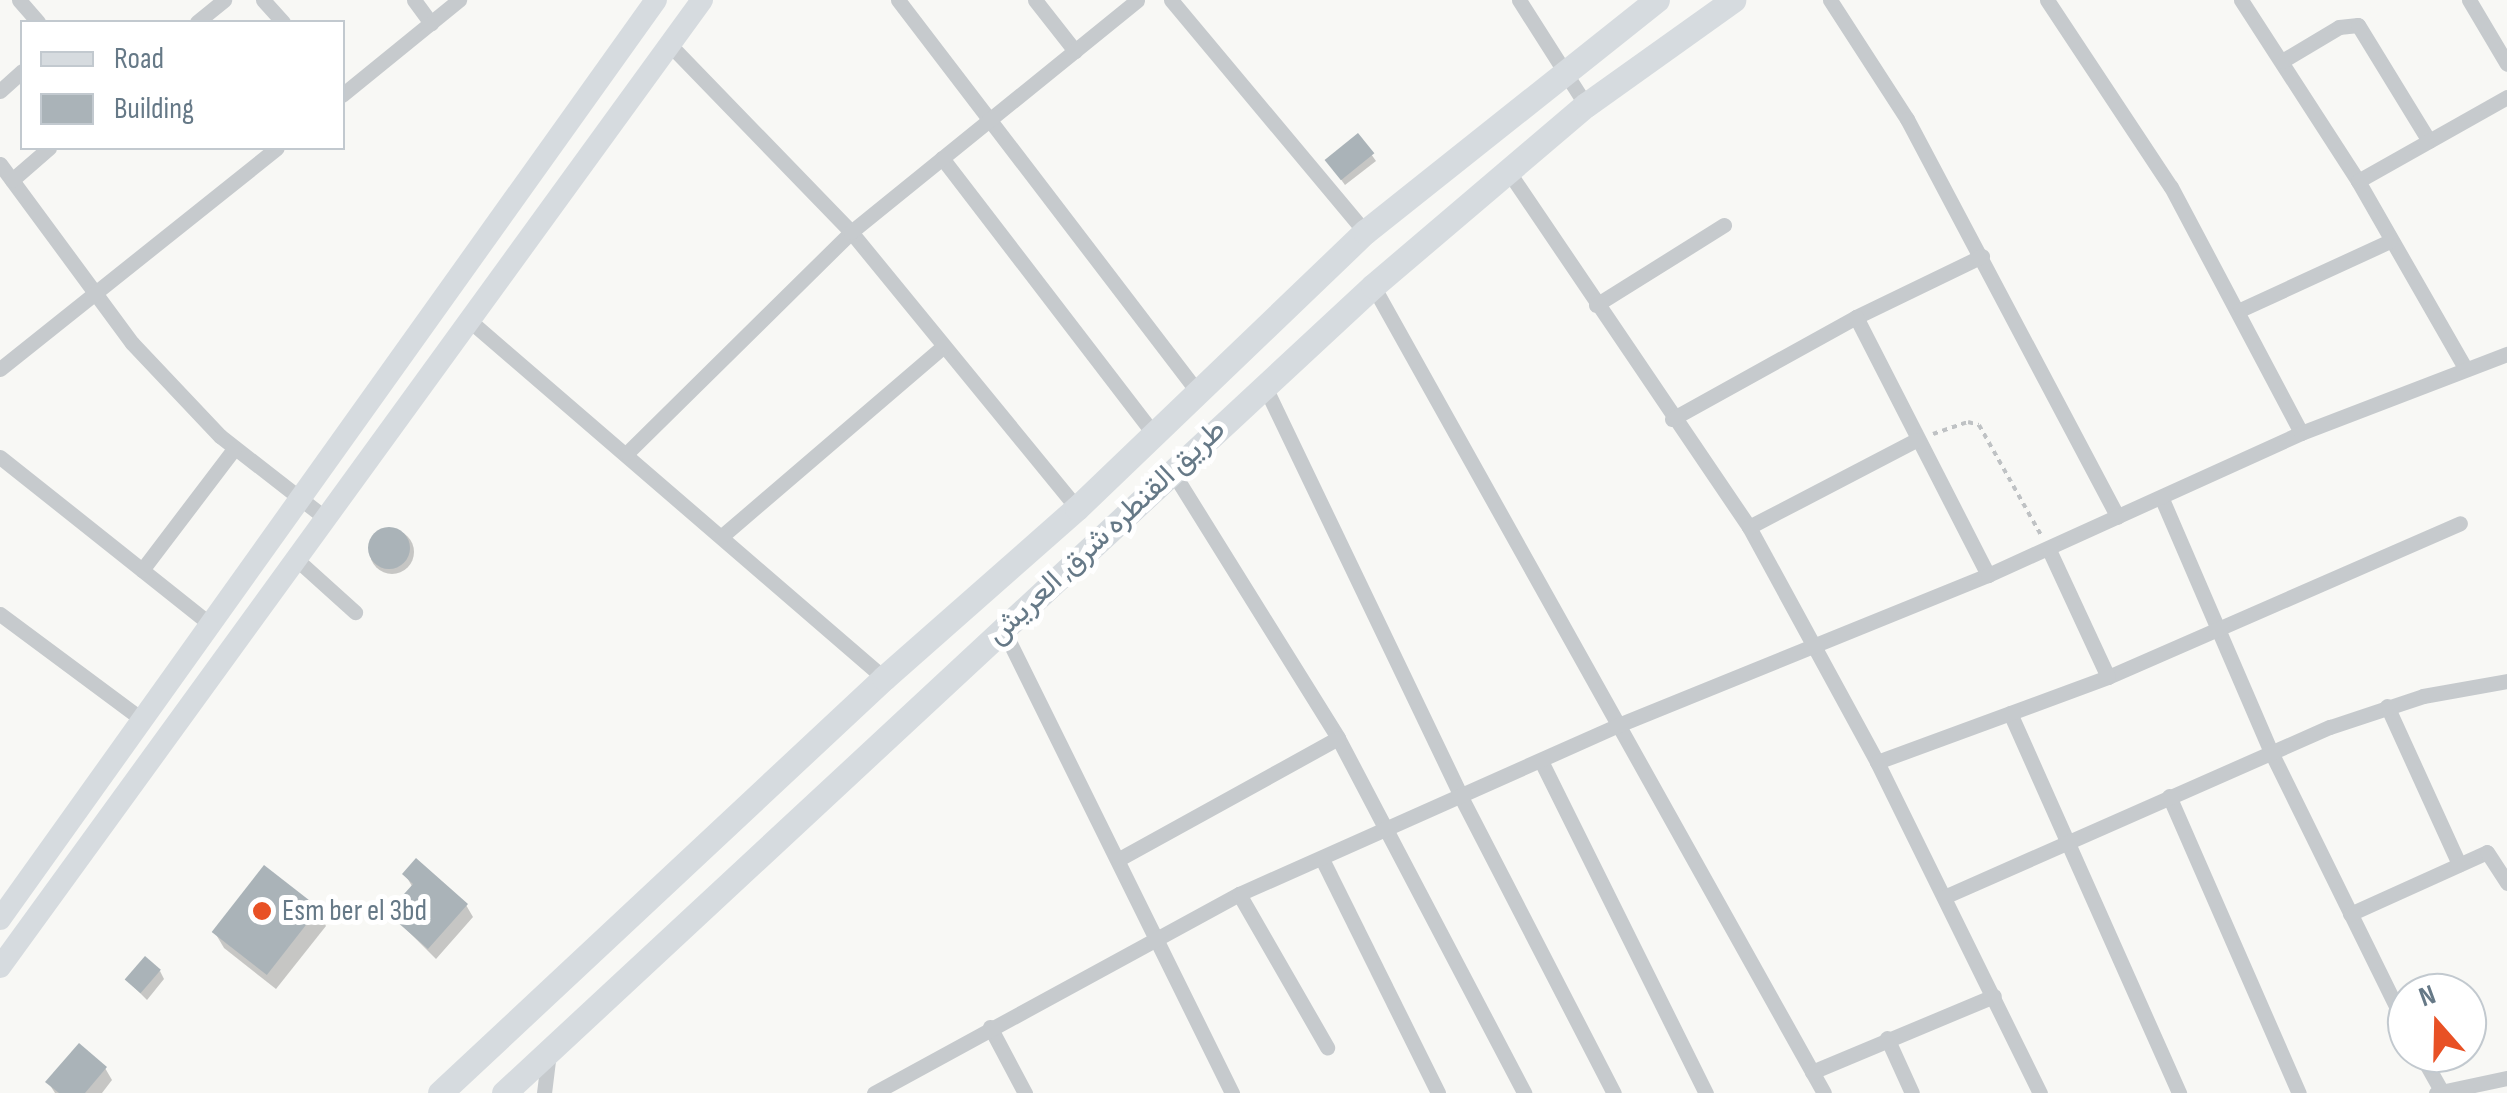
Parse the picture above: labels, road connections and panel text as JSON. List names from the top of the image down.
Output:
{
  "streets": {
    "highway": ["طريق القنطره شرق, العريش"]
  },
  "places": ["Esm ber el 3bd"],
  "legend": ["Road", "Building"],
  "north": "top"
}
